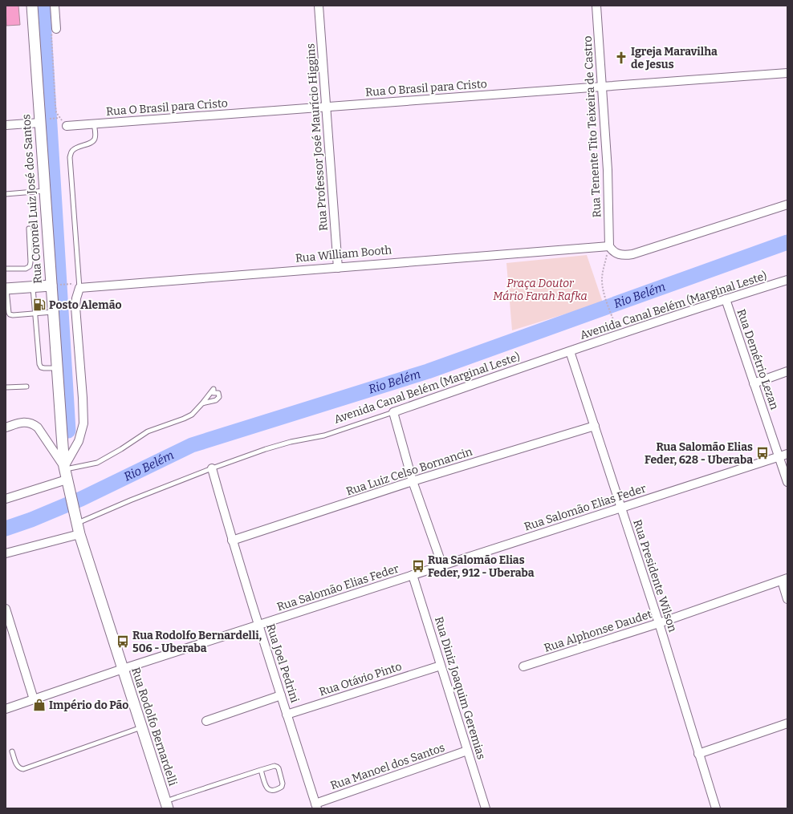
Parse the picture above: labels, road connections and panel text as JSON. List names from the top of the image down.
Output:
{
  "streets": {
    "street": [
      "Rua O Brasil para Cristo",
      "Rua Tenente Tito Teixeira de Castro",
      "Rua Professor José Maurício Higgins",
      "Rua Coronel Luiz José dos Santos",
      "Rua William Booth",
      "Avenida Canal Belém (Marginal Leste)",
      "Rua Demétrio Lezan",
      "Rua Luiz Celso Bornancin",
      "Rua Salomão Elias Feder",
      "Rua Presidente Wilson",
      "Rua Alphonse Daudet",
      "Rua Joel Pedrini",
      "Rua Otávio Pinto",
      "Rua Diniz Joaquim Geremias",
      "Rua Rodolfo Bernardelli",
      "Rua Manoel dos Santos"
    ]
  },
  "crossings": [
    ["Rua O Brasil para Cristo", "Rua Tenente Tito Teixeira de Castro"],
    ["Rua O Brasil para Cristo", "Rua Professor José Maurício Higgins"],
    ["Rua Tenente Tito Teixeira de Castro", "Rua William Booth"],
    ["Rua Professor José Maurício Higgins", "Rua William Booth"],
    ["Rua Coronel Luiz José dos Santos", "Avenida Canal Belém (Marginal Leste)"],
    ["Rua Coronel Luiz José dos Santos", "Rua Rodolfo Bernardelli"],
    ["Avenida Canal Belém (Marginal Leste)", "Rua Demétrio Lezan"],
    ["Avenida Canal Belém (Marginal Leste)", "Rua Presidente Wilson"],
    ["Avenida Canal Belém (Marginal Leste)", "Rua Joel Pedrini"],
    ["Avenida Canal Belém (Marginal Leste)", "Rua Rodolfo Bernardelli"],
    ["Rua Demétrio Lezan", "Rua Salomão Elias Feder"],
    ["Rua Luiz Celso Bornancin", "Rua Presidente Wilson"],
    ["Rua Luiz Celso Bornancin", "Rua Joel Pedrini"],
    ["Rua Salomão Elias Feder", "Rua Presidente Wilson"],
    ["Rua Salomão Elias Feder", "Rua Joel Pedrini"],
    ["Rua Salomão Elias Feder", "Rua Diniz Joaquim Geremias"],
    ["Rua Salomão Elias Feder", "Rua Rodolfo Bernardelli"],
    ["Rua Presidente Wilson", "Rua Alphonse Daudet"],
    ["Rua Joel Pedrini", "Rua Otávio Pinto"],
    ["Rua Joel Pedrini", "Rua Manoel dos Santos"],
    ["Rua Otávio Pinto", "Rua Diniz Joaquim Geremias"],
    ["Rua Diniz Joaquim Geremias", "Rua Manoel dos Santos"]
  ],
  "water": ["Rio Belém"],
  "parks": ["Praça Doutor Mário Farah Rafka"],
  "places": {
    "church": ["Igreja Maravilha de Jesus"],
    "fuel station": ["Posto Alemão"],
    "bus stop": ["Rua Salomão Elias Feder, 628 - Uberaba", "Rua Salomão Elias Feder, 912 - Uberaba", "Rua Rodolfo Bernardelli, 506 - Uberaba"],
    "shop": ["Império do Pão"]
  }
}
